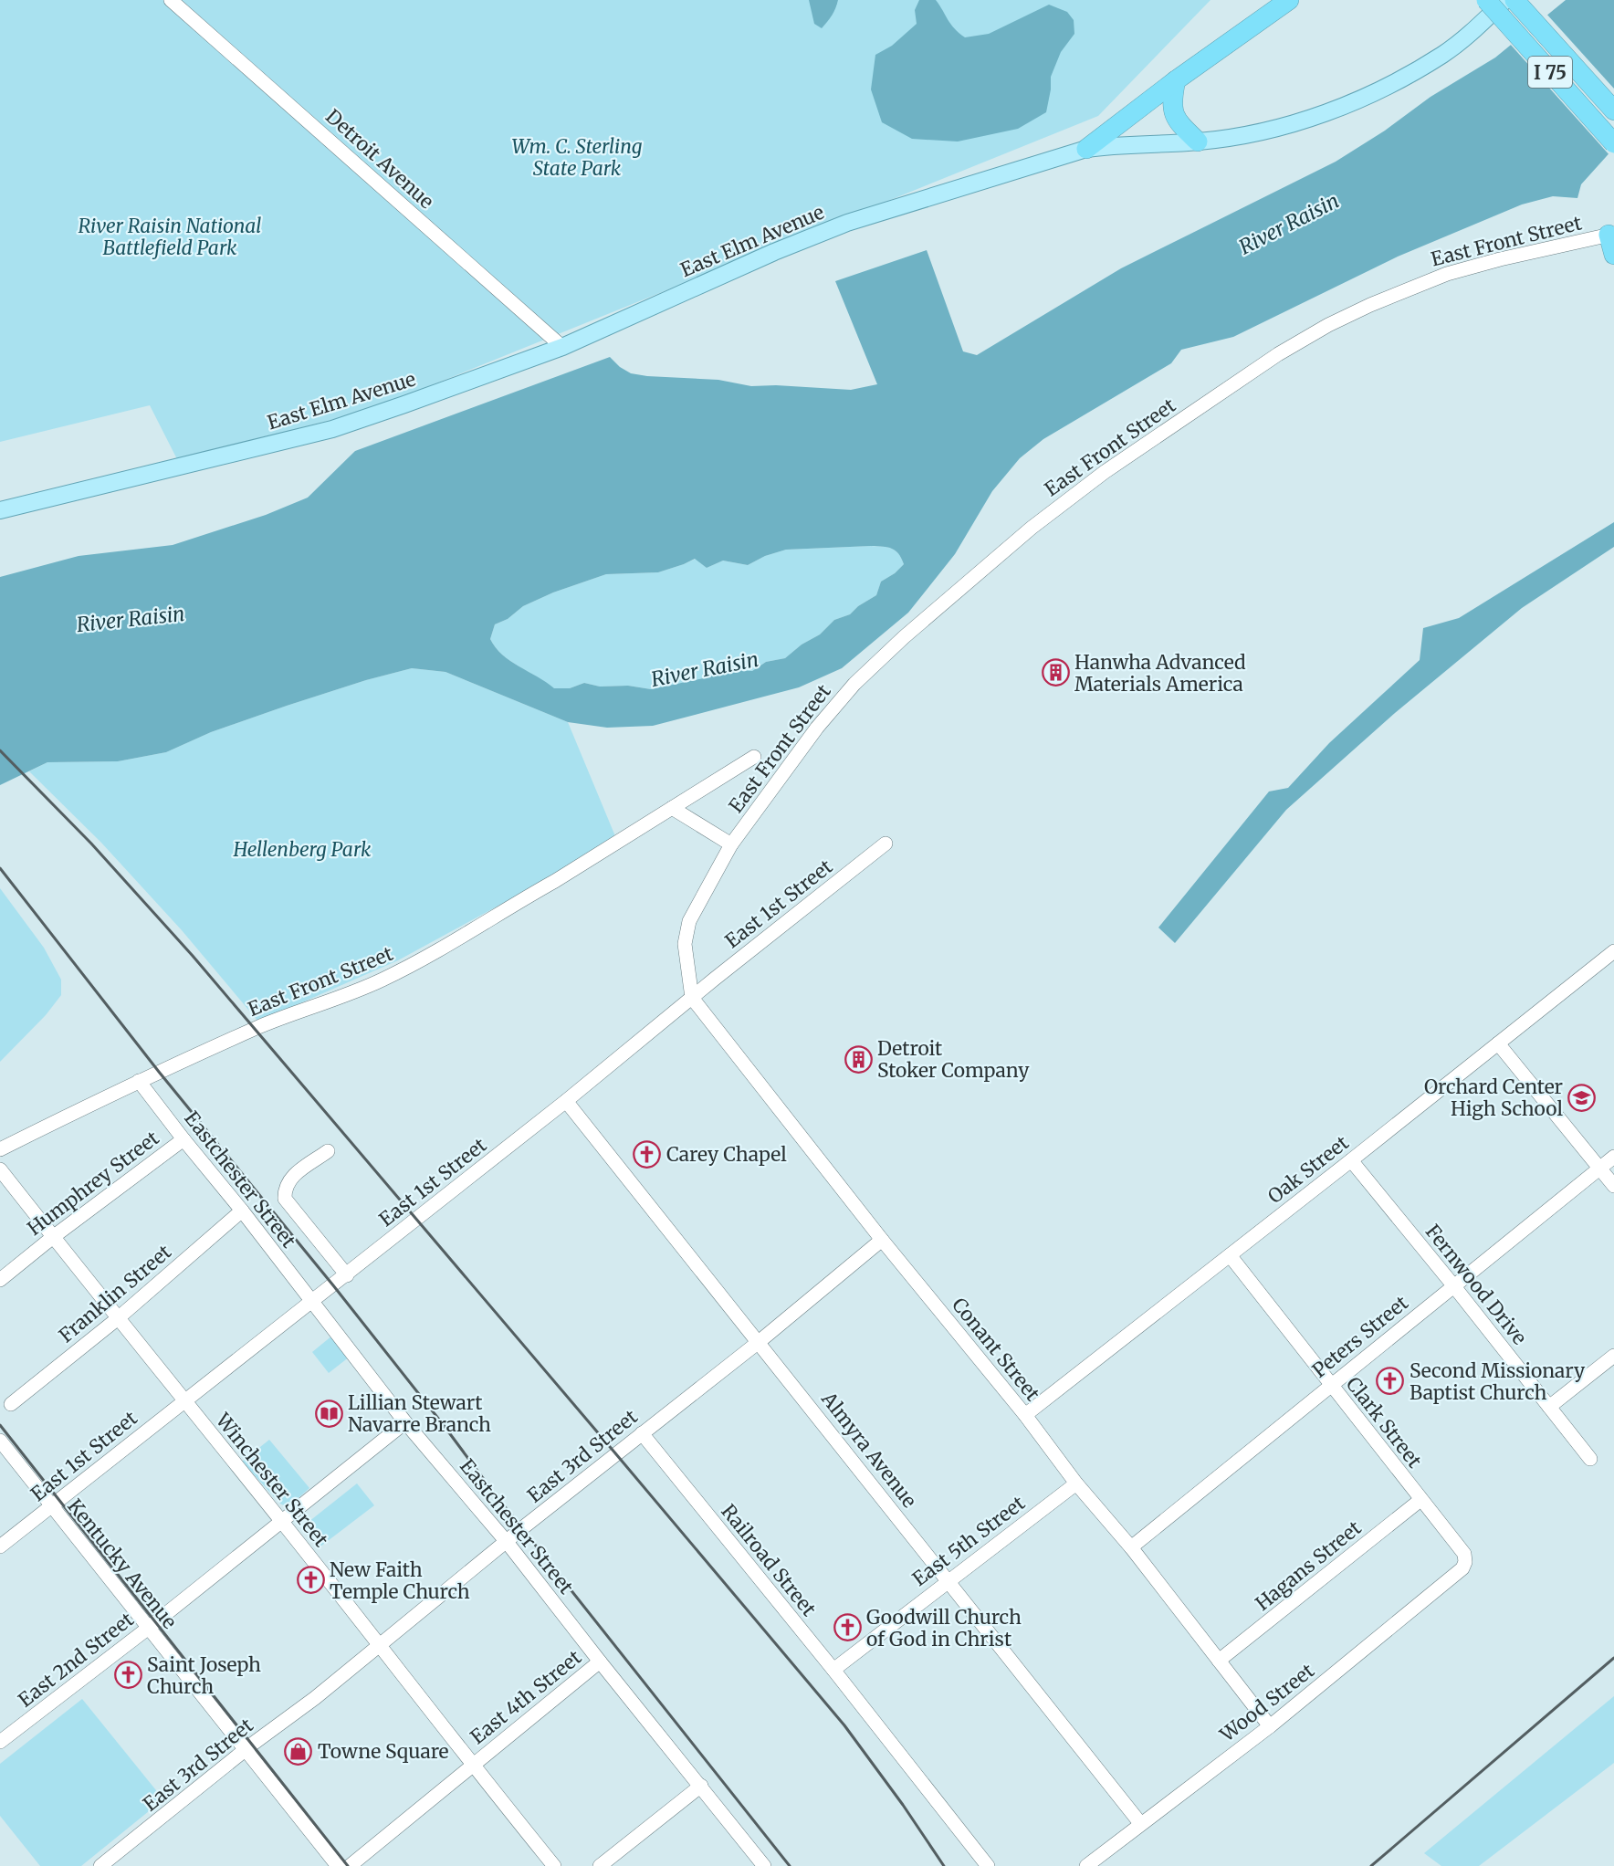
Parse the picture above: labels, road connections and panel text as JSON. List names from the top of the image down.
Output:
{
  "streets": {
    "highway": ["I 75"],
    "main road": ["East Elm Avenue"],
    "street": [
      "Detroit Avenue",
      "East Front Street",
      "East 1st Street",
      "Oak Street",
      "Eastchester Street",
      "Humphrey Street",
      "Fernwood Drive",
      "Franklin Street",
      "Peters Street",
      "Conant Street",
      "Clark Street",
      "Almyra Avenue",
      "East 3rd Street",
      "Winchester Street",
      "East 5th Street",
      "Railroad Street",
      "Kentucky Avenue",
      "Hagans Street",
      "East 2nd Street",
      "East 4th Street",
      "Wood Street"
    ]
  },
  "crossings": [
    ["Detroit Avenue", "East Elm Avenue"],
    ["East Front Street", "East 1st Street"],
    ["East Front Street", "Eastchester Street"],
    ["East Front Street", "Conant Street"],
    ["East 1st Street", "Eastchester Street"],
    ["East 1st Street", "Conant Street"],
    ["East 1st Street", "Almyra Avenue"],
    ["East 1st Street", "Winchester Street"],
    ["East 1st Street", "Kentucky Avenue"],
    ["Oak Street", "Fernwood Drive"],
    ["Oak Street", "Conant Street"],
    ["Oak Street", "Clark Street"],
    ["Eastchester Street", "Humphrey Street"],
    ["Eastchester Street", "Franklin Street"],
    ["Eastchester Street", "East 3rd Street"],
    ["Eastchester Street", "East 2nd Street"],
    ["Eastchester Street", "East 4th Street"],
    ["Humphrey Street", "Winchester Street"],
    ["Fernwood Drive", "Peters Street"],
    ["Franklin Street", "Winchester Street"],
    ["Peters Street", "Conant Street"],
    ["Peters Street", "Clark Street"],
    ["Conant Street", "East 3rd Street"],
    ["Conant Street", "East 5th Street"],
    ["Conant Street", "Hagans Street"],
    ["Conant Street", "Wood Street"],
    ["Clark Street", "Hagans Street"],
    ["Clark Street", "Wood Street"],
    ["Almyra Avenue", "East 3rd Street"],
    ["Almyra Avenue", "East 5th Street"],
    ["Almyra Avenue", "Wood Street"],
    ["East 3rd Street", "Winchester Street"],
    ["East 3rd Street", "Railroad Street"],
    ["East 3rd Street", "Kentucky Avenue"],
    ["Winchester Street", "East 2nd Street"],
    ["Winchester Street", "East 4th Street"],
    ["East 5th Street", "Railroad Street"],
    ["Kentucky Avenue", "East 2nd Street"]
  ],
  "water": ["River Raisin"],
  "parks": ["Wm. C. Sterling State Park", "River Raisin National Battlefield Park", "Hellenberg Park"],
  "places": {
    "building": ["Hanwha Advanced Materials America", "Detroit Stoker Company"],
    "school or university": ["Orchard Center High School"],
    "church": [
      "Carey Chapel",
      "Second Missionary Baptist Church",
      "New Faith Temple Church",
      "Goodwill Church of God in Christ",
      "Saint Joseph Church"
    ],
    "library": ["Lillian Stewart Navarre Branch"],
    "shop": ["Towne Square"]
  }
}
